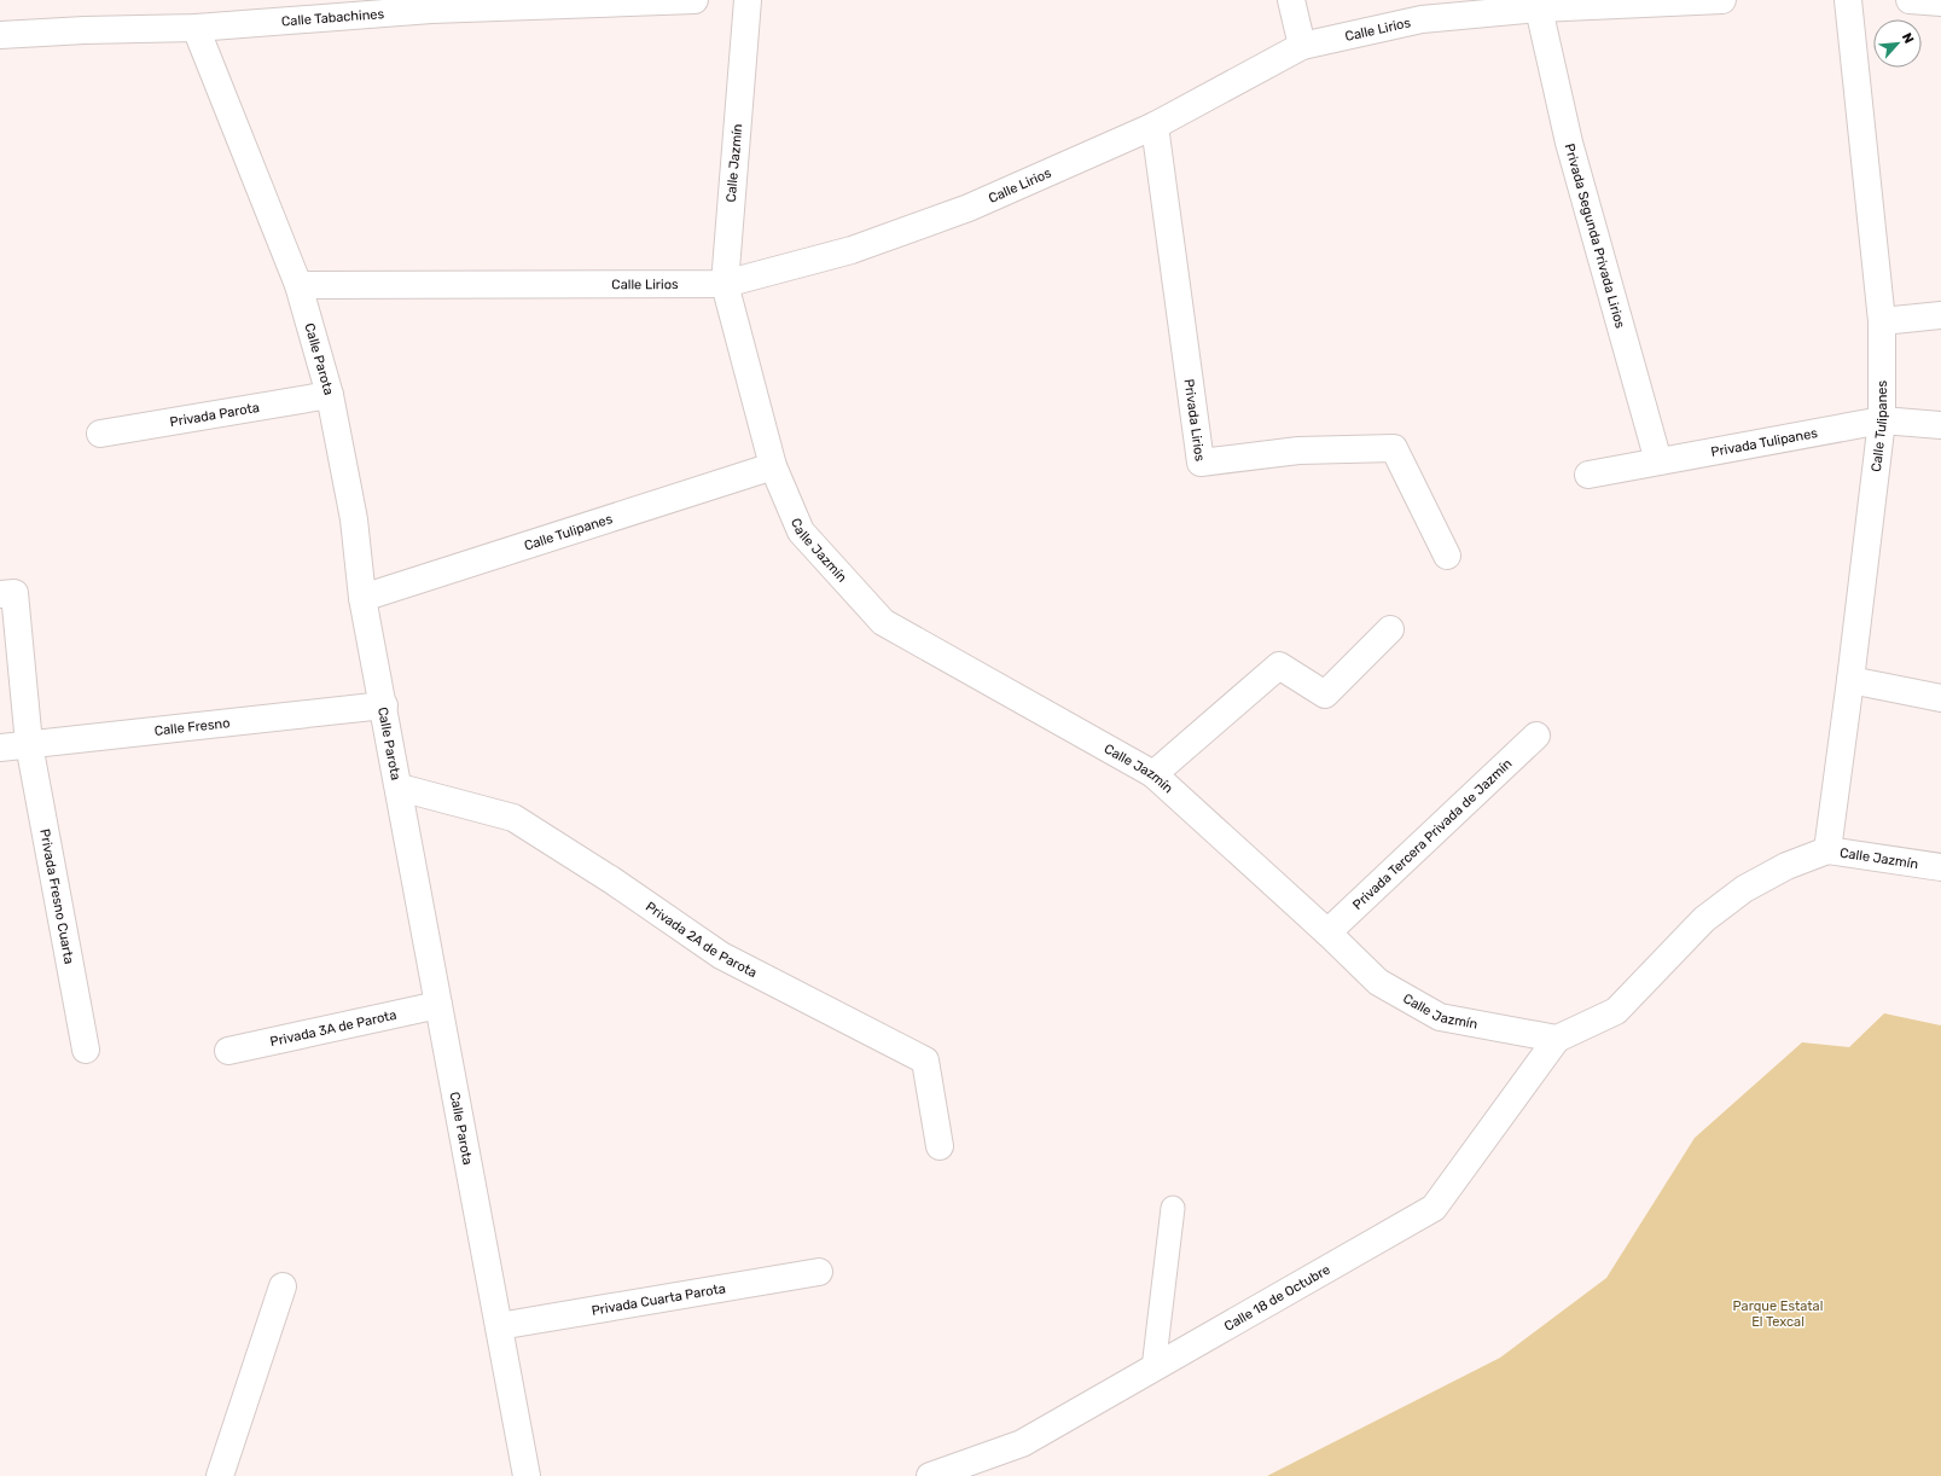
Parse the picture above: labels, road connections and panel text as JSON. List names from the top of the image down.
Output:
{
  "streets": {
    "street": [
      "Calle Tabachines",
      "Calle Lirios",
      "Calle Jazmín",
      "Privada Segunda Privada Lirios",
      "Calle Parota",
      "Privada Parota",
      "Privada Lirios",
      "Calle Tulipanes",
      "Privada Tulipanes",
      "Calle Fresno",
      "Privada Tercera Privada de Jazmín",
      "Privada Fresno Cuarta",
      "Privada 2A de Parota",
      "Privada 3A de Parota",
      "Calle 18 de Octubre",
      "Privada Cuarta Parota"
    ]
  },
  "crossings": [
    ["Calle Tabachines", "Calle Parota"],
    ["Calle Lirios", "Calle Jazmín"],
    ["Calle Lirios", "Privada Segunda Privada Lirios"],
    ["Calle Lirios", "Calle Parota"],
    ["Calle Lirios", "Privada Lirios"],
    ["Calle Jazmín", "Calle Tulipanes"],
    ["Calle Jazmín", "Privada Tercera Privada de Jazmín"],
    ["Calle Jazmín", "Calle 18 de Octubre"],
    ["Privada Segunda Privada Lirios", "Privada Tulipanes"],
    ["Calle Parota", "Privada Parota"],
    ["Calle Parota", "Calle Tulipanes"],
    ["Calle Parota", "Calle Fresno"],
    ["Calle Parota", "Privada 2A de Parota"],
    ["Calle Parota", "Privada 3A de Parota"],
    ["Calle Parota", "Privada Cuarta Parota"],
    ["Calle Tulipanes", "Privada Tulipanes"],
    ["Calle Fresno", "Privada Fresno Cuarta"]
  ],
  "parks": ["Parque Estatal El Texcal"],
  "north": "top right"
}
